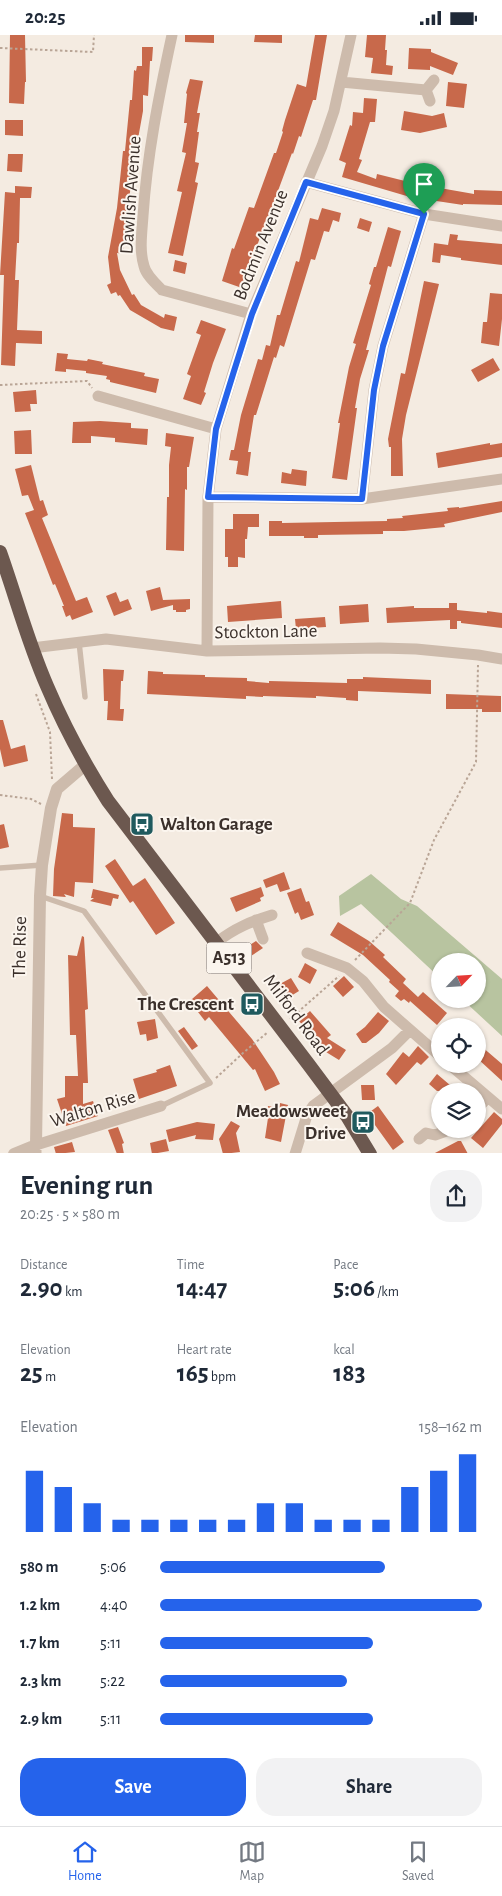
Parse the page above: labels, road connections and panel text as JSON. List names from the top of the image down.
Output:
{
  "streets": {
    "highway": ["A513", "Milford Road"],
    "street": [
      "Dawlish Avenue",
      "Bodmin Avenue",
      "Stockton Lane",
      "The Rise",
      "Walton Rise"
    ]
  },
  "crossings": [
    ["Dawlish Avenue", "Bodmin Avenue"],
    ["Bodmin Avenue", "Stockton Lane"],
    ["Stockton Lane", "A513"],
    ["Stockton Lane", "Milford Road"],
    ["The Rise", "Milford Road"],
    ["The Rise", "Walton Rise"],
    ["A513", "Milford Road"]
  ],
  "places": {
    "bus stop": ["Walton Garage", "The Crescent", "Meadowsweet Drive"]
  },
  "north": "top right",
  "page": {
    "status": "20:25",
    "heading": ["Evening run", "20:25 · 5 × 580 m"],
    "stats": [
      ["Distance", "2.90 km"],
      ["Time", "14:47"],
      ["Pace", "5:06 /km"],
      ["Elevation", "25 m"],
      ["Heart rate", "165 bpm"],
      ["kcal", "183"]
    ],
    "chart": ["Elevation", "158–162 m"],
    "list": [
      {
        "name": "580 m",
        "note": "5:06"
      },
      {
        "name": "1.2 km",
        "note": "4:40"
      },
      {
        "name": "1.7 km",
        "note": "5:11"
      },
      {
        "name": "2.3 km",
        "note": "5:22"
      },
      {
        "name": "2.9 km",
        "note": "5:11"
      }
    ],
    "buttons": ["Save", "Share"],
    "tabs": ["Home", "Map", "Saved"]
  }
}
